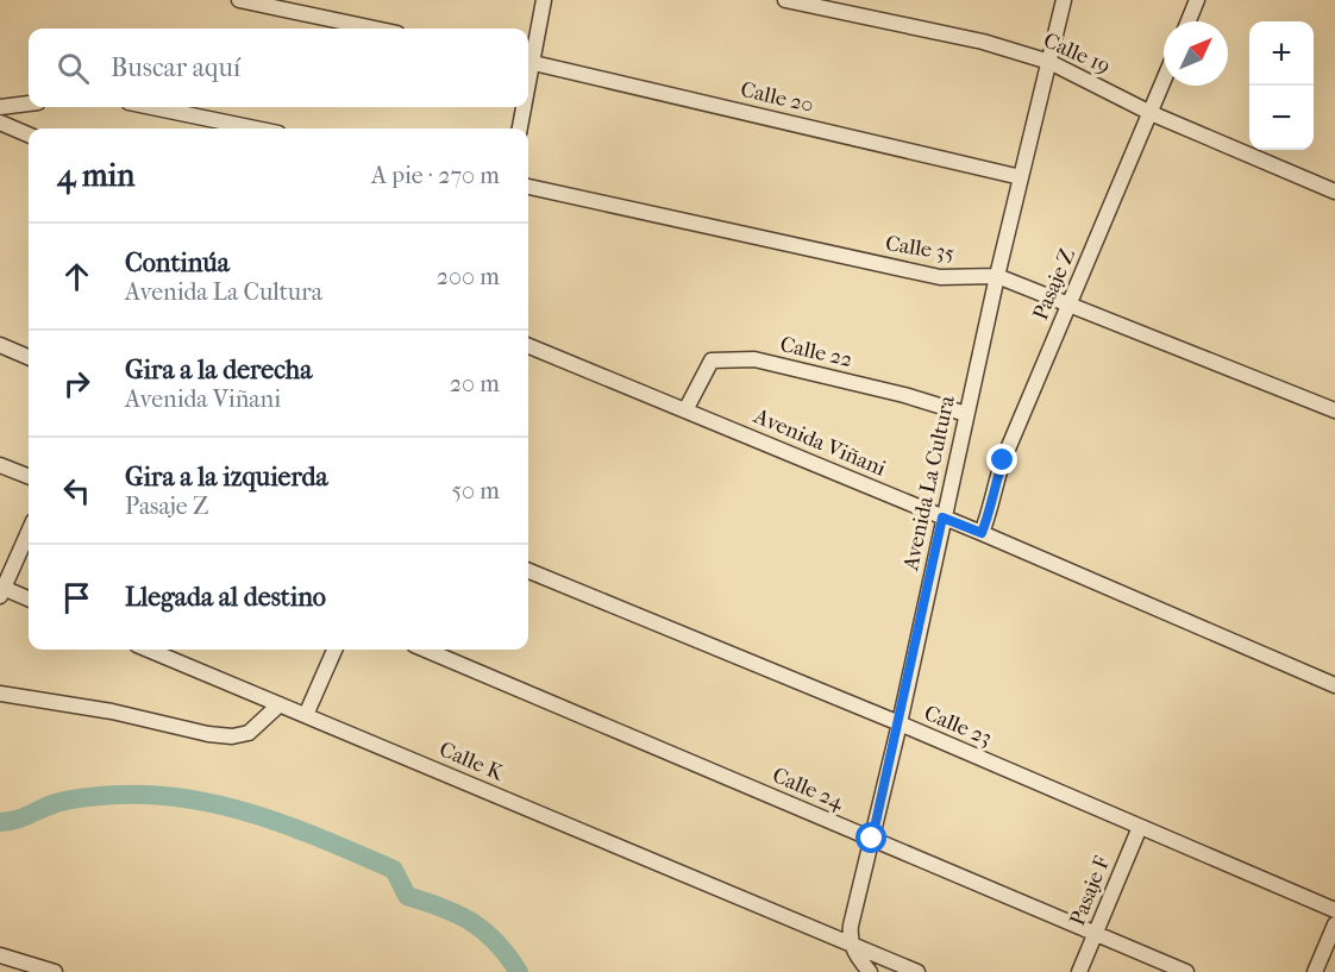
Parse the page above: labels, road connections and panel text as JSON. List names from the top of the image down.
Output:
{
  "streets": {
    "street": [
      "Calle 19",
      "Calle 20",
      "Calle 35",
      "Pasaje Z",
      "Calle 22",
      "Avenida Viñani",
      "Avenida La Cultura",
      "Calle 23",
      "Calle K",
      "Calle 24",
      "Pasaje F"
    ]
  },
  "crossings": [
    ["Calle 19", "Pasaje Z"],
    ["Calle 19", "Avenida La Cultura"],
    ["Calle 20", "Avenida La Cultura"],
    ["Calle 35", "Pasaje Z"],
    ["Calle 35", "Avenida La Cultura"],
    ["Pasaje Z", "Avenida Viñani"],
    ["Calle 22", "Avenida Viñani"],
    ["Calle 22", "Avenida La Cultura"],
    ["Avenida Viñani", "Avenida La Cultura"],
    ["Avenida La Cultura", "Calle 23"],
    ["Avenida La Cultura", "Calle K"],
    ["Avenida La Cultura", "Calle 24"],
    ["Calle 23", "Pasaje F"],
    ["Calle 24", "Pasaje F"]
  ],
  "north": "top right",
  "page": {
    "map_buttons": ["+", "−"],
    "search": "Buscar aquí",
    "heading": ["4 min", "A pie · 270 m"],
    "list": [
      ["Continúa", "Avenida La Cultura", "200 m"],
      ["Gira a la derecha", "Avenida Viñani", "20 m"],
      ["Gira a la izquierda", "Pasaje Z", "50 m"],
      "Llegada al destino"
    ]
  }
}
